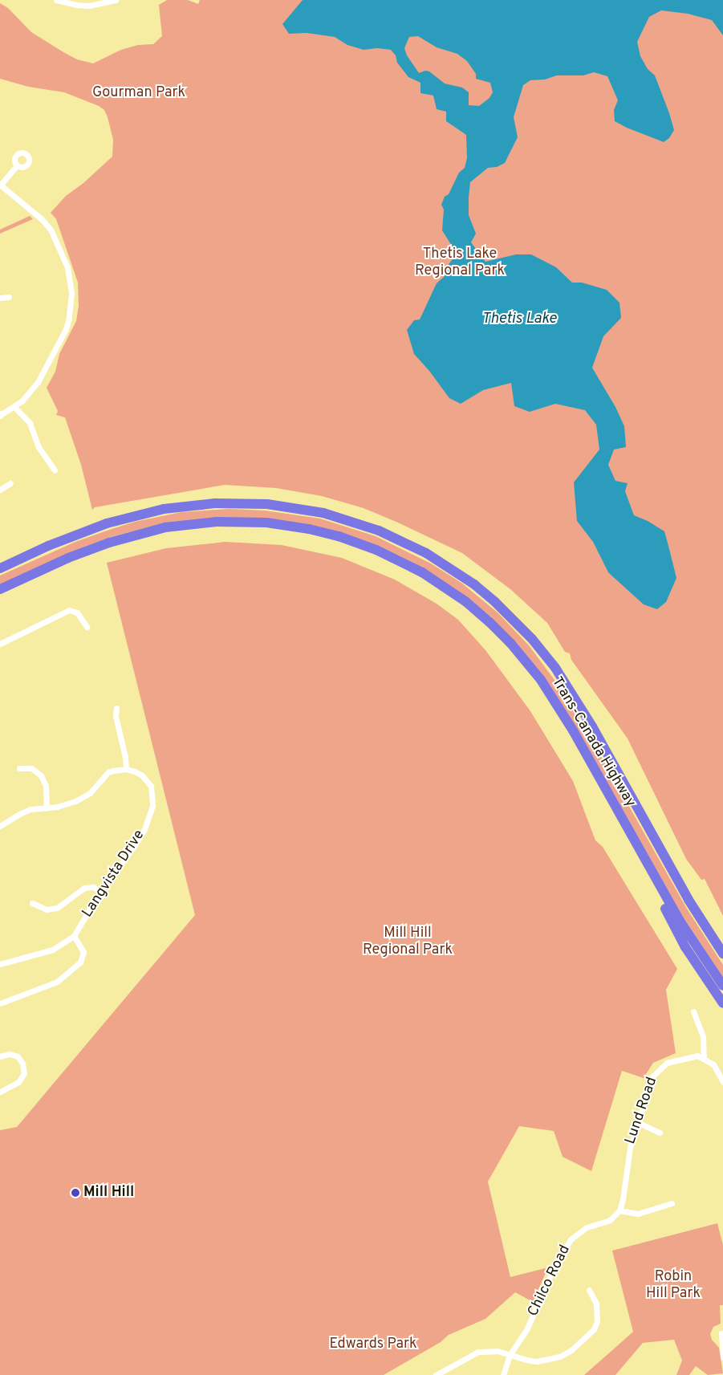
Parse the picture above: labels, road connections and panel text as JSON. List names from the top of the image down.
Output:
{
  "streets": {
    "highway": ["Trans-Canada Highway"],
    "street": ["Langvista Drive", "Lund Road", "Chilco Road"]
  },
  "crossings": [
    ["Lund Road", "Chilco Road"]
  ],
  "water": ["Thetis Lake"],
  "parks": [
    "Gourman Park",
    "Thetis Lake Regional Park",
    "Mill Hill Regional Park",
    "Robin Hill Park",
    "Edwards Park"
  ],
  "places": ["Mill Hill"]
}
